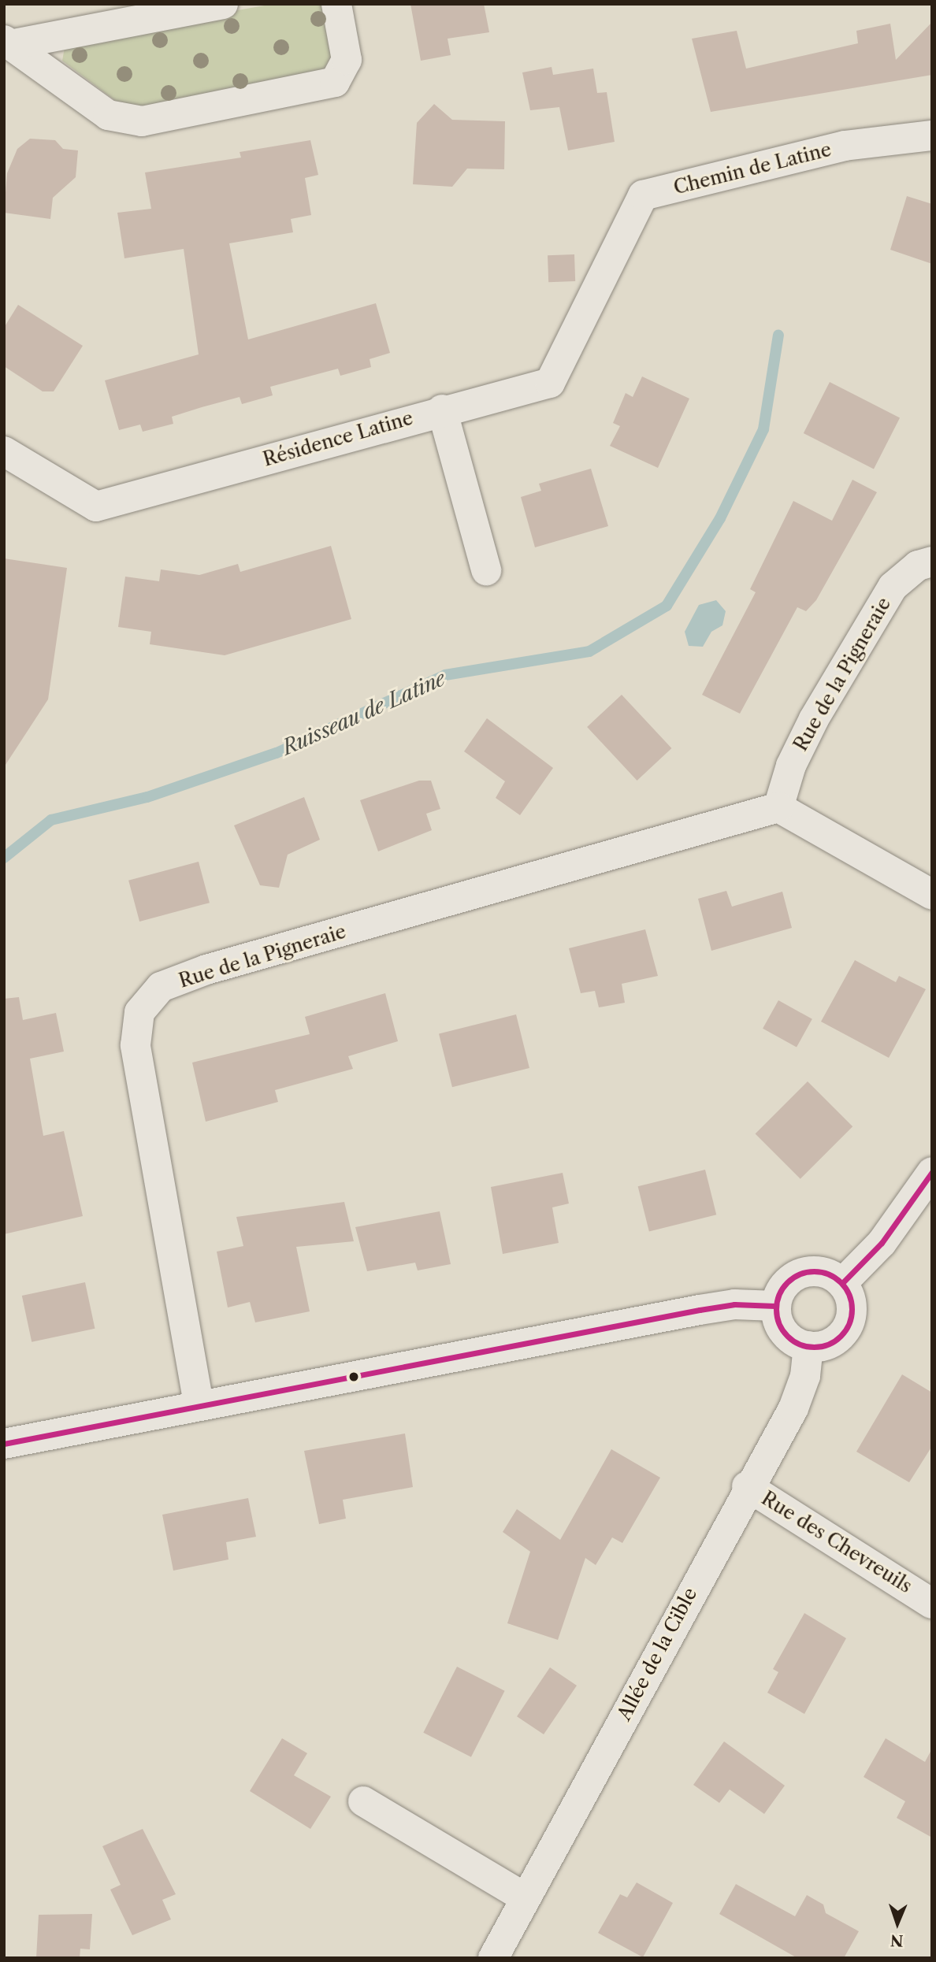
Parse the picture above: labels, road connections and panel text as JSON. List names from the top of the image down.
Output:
{
  "streets": {
    "street": [
      "Chemin de Latine",
      "Résidence Latine",
      "Rue de la Pigneraie",
      "Rue des Chevreuils",
      "Allée de la Cible"
    ]
  },
  "crossings": [
    ["Chemin de Latine", "Résidence Latine"],
    ["Rue des Chevreuils", "Allée de la Cible"]
  ],
  "water": ["Ruisseau de Latine"],
  "north": "bottom"
}
